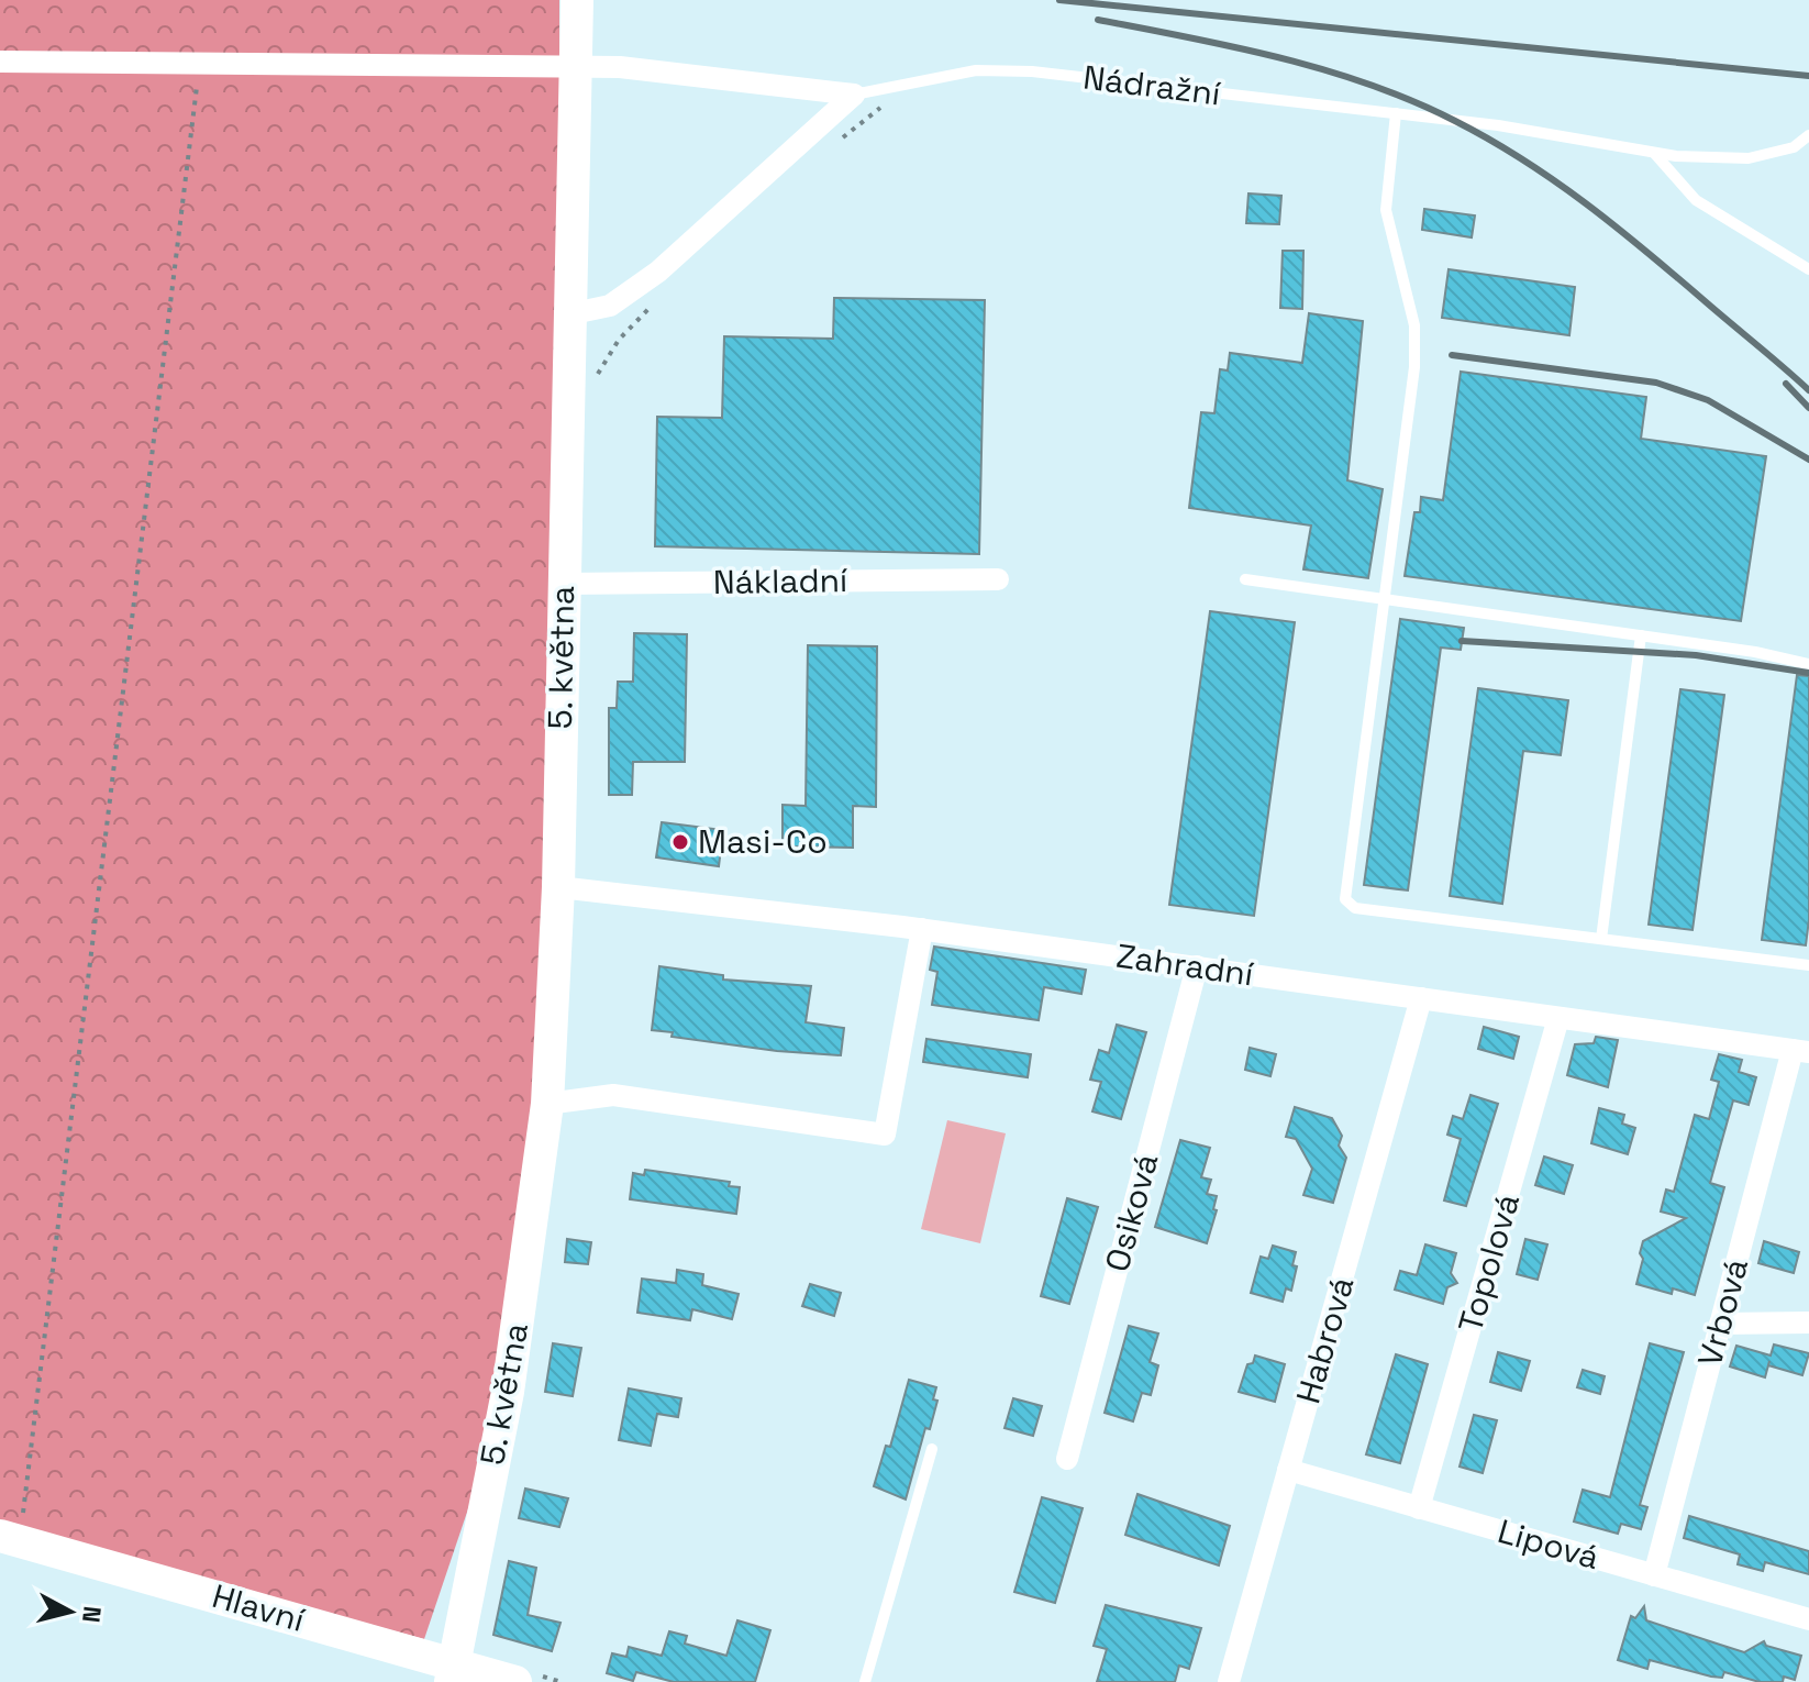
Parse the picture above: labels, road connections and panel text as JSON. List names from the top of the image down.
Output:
{
  "streets": {
    "main road": ["5. května", "Hlavní"],
    "street": [
      "Nákladní",
      "Zahradní",
      "Osiková",
      "Topolová",
      "Vrbová",
      "Habrová",
      "Lipová"
    ],
    "lane": ["Nádražní"]
  },
  "crossings": [
    ["Nákladní", "5. května"],
    ["5. května", "Zahradní"],
    ["5. května", "Hlavní"],
    ["Zahradní", "Osiková"],
    ["Zahradní", "Topolová"],
    ["Zahradní", "Vrbová"],
    ["Zahradní", "Habrová"],
    ["Topolová", "Lipová"],
    ["Vrbová", "Lipová"],
    ["Habrová", "Lipová"]
  ],
  "places": ["Masi-Co"],
  "north": "right"
}
